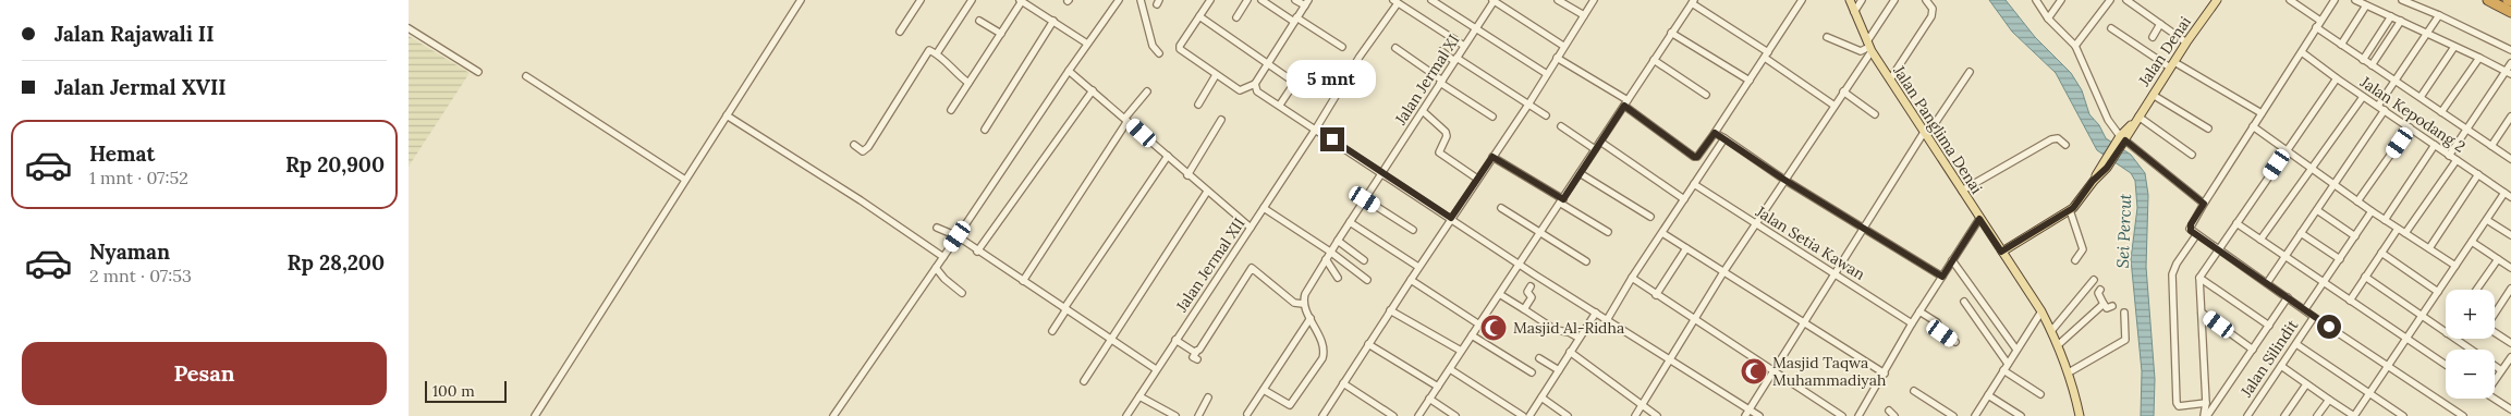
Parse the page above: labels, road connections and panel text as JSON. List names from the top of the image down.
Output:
{
  "streets": {
    "main road": ["Jalan Denai", "Jalan Panglima Denai"],
    "street": [
      "Jalan Jermal XI",
      "Jalan Kepodang 2",
      "Jalan Setia Kawan",
      "Jalan Jermal XII",
      "Jalan Silindit"
    ]
  },
  "crossings": [
    ["Jalan Denai", "Jalan Panglima Denai"]
  ],
  "water": ["Sei Percut"],
  "places": {
    "mosque": ["Masjid Al-Ridha", "Masjid Taqwa Muhammadiyah"]
  },
  "scale_bar": "100 m",
  "page": {
    "banner": ["Jalan Rajawali II", "Jalan Jermal XVII"],
    "bubble": "5 mnt",
    "list": [
      {
        "name": "Hemat",
        "note": "1 mnt · 07:52",
        "value": "Rp 20,900"
      },
      {
        "name": "Nyaman",
        "note": "2 mnt · 07:53",
        "value": "Rp 28,200"
      }
    ],
    "map_buttons": ["+", "−"],
    "buttons": "Pesan",
    "scale": "100 m"
  }
}
